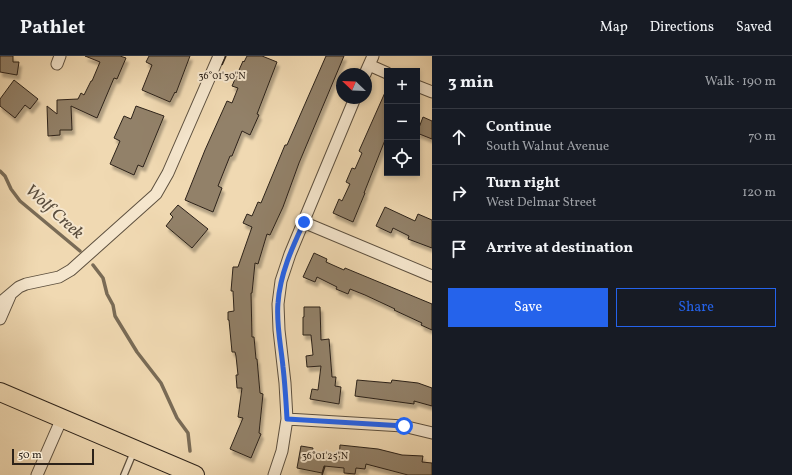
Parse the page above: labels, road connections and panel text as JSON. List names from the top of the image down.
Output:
{
  "water": ["Wolf Creek"],
  "scale_bar": "50 m",
  "north": "top left",
  "page": {
    "header": "Pathlet",
    "nav": ["Map", "Directions", "Saved"],
    "heading": ["3 min", "Walk · 190 m"],
    "map_buttons": ["+", "−"],
    "list": [
      ["Continue", "South Walnut Avenue", "70 m"],
      ["Turn right", "West Delmar Street", "120 m"],
      "Arrive at destination"
    ],
    "buttons": ["Save", "Share"],
    "scale": "50 m"
  },
  "coordinates": ["36°01'30\"N", "36°01'25\"N"]
}
